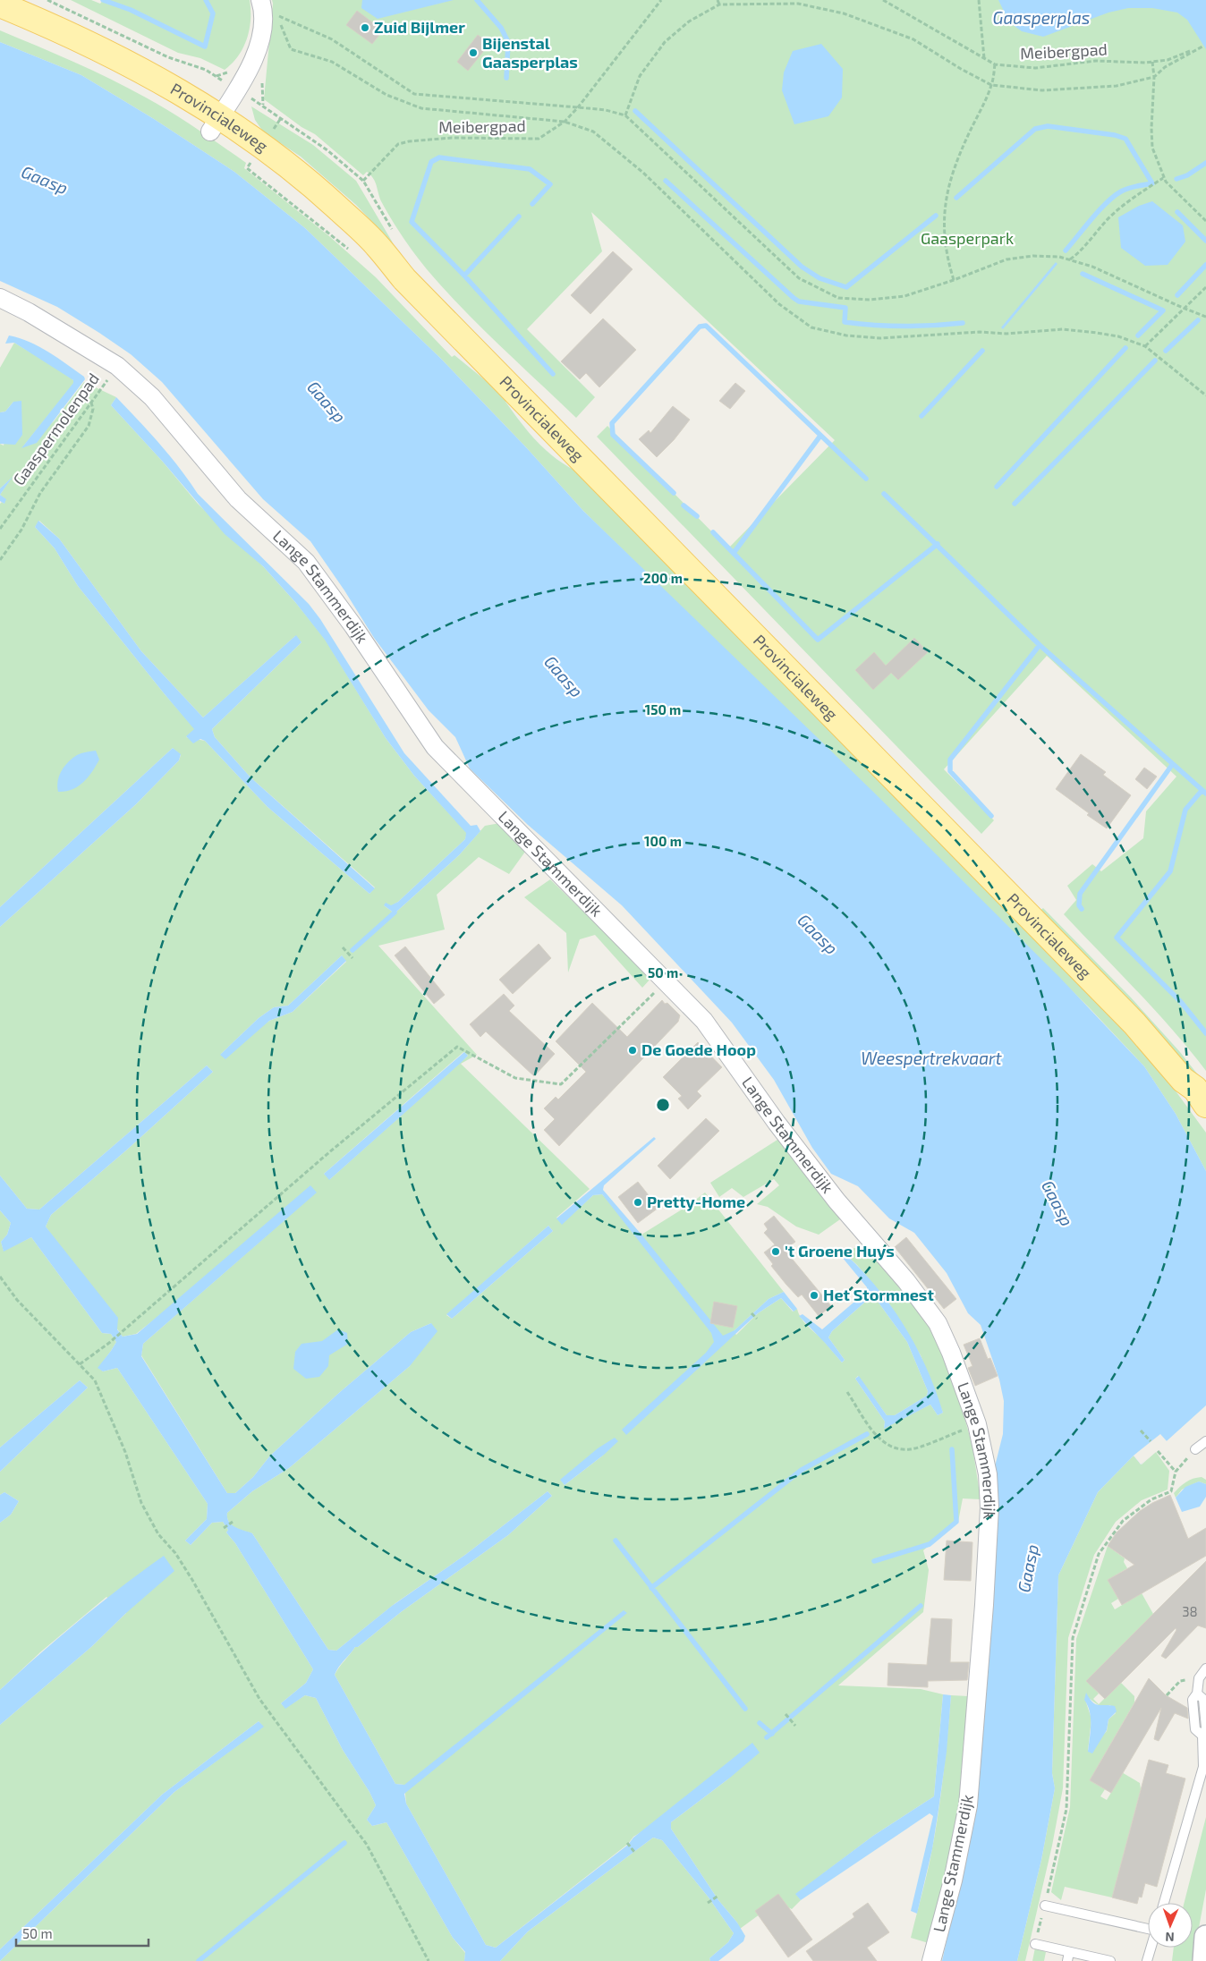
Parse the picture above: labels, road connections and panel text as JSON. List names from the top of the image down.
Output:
{
  "streets": {
    "main road": ["Provincialeweg"],
    "street": ["Lange Stammerdijk"],
    "path": ["Meibergpad", "Gaaspermolenpad"]
  },
  "crossings": [
    ["Gaaspermolenpad", "Lange Stammerdijk"]
  ],
  "water": ["Gaasperplas", "Gaasp", "Weespertrekvaart"],
  "parks": ["Gaasperpark"],
  "places": [
    "Zuid Bijlmer",
    "Bijenstal Gaasperplas",
    "De Goede Hoop",
    "Pretty-Home",
    "'t Groene Huys",
    "Het Stormnest"
  ],
  "house_numbers": ["38"],
  "scale_bar": "50 m",
  "north": "bottom",
  "rings": [
    "200 m",
    "150 m",
    "100 m",
    "50 m"
  ]
}
